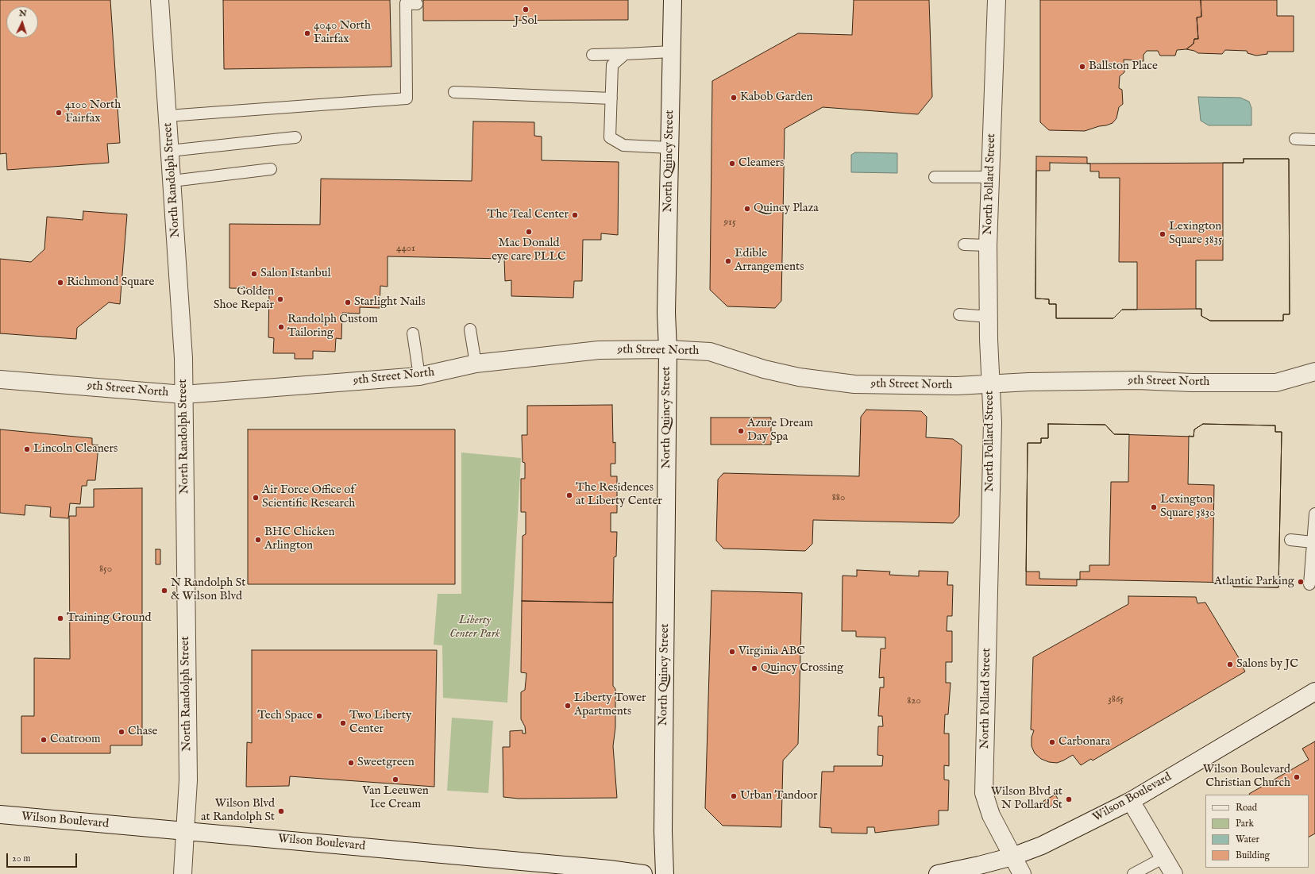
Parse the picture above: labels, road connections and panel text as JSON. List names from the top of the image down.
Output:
{
  "streets": {
    "street": [
      "North Quincy Street",
      "North Randolph Street",
      "North Pollard Street",
      "9th Street North",
      "Wilson Boulevard"
    ]
  },
  "crossings": [
    ["North Quincy Street", "9th Street North"],
    ["North Randolph Street", "9th Street North"],
    ["North Randolph Street", "Wilson Boulevard"],
    ["North Pollard Street", "9th Street North"],
    ["North Pollard Street", "Wilson Boulevard"]
  ],
  "parks": ["Liberty Center Park"],
  "places": [
    "J Sol",
    "4040 North Fairfax",
    "Ballston Place",
    "Kabob Garden",
    "4100 North Fairfax",
    "Cleamers",
    "Quincy Plaza",
    "The Teal Center",
    "Mac Donald eye care PLLC",
    "Lexington Square 3835",
    "Edible Arrangements",
    "Salon Istanbul",
    "Richmond Square",
    "Golden Shoe Repair",
    "Starlight Nails",
    "Randolph Custom Tailoring",
    "Azure Dream Day Spa",
    "Lincoln Cleaners",
    "The Residences at Liberty Center",
    "Air Force Office of Scientific Research",
    "Lexington Square 3830",
    "BHC Chicken Arlington",
    "Atlantic Parking",
    "N Randolph St & Wilson Blvd",
    "Training Ground",
    "Virginia ABC",
    "Salons by JC",
    "Quincy Crossing",
    "Liberty Tower Apartments",
    "Tech Space",
    "Two Liberty Center",
    "Chase",
    "Coatroom",
    "Carbonara",
    "Sweetgreen",
    "Wilson Boulevard Christian Church",
    "Van Leeuwen Ice Cream",
    "Urban Tandoor",
    "Wilson Blvd at N Pollard St",
    "Wilson Blvd at Randolph St"
  ],
  "house_numbers": [
    "915",
    "4401",
    "880",
    "850",
    "3865",
    "820"
  ],
  "legend": [
    "Road",
    "Park",
    "Water",
    "Building"
  ],
  "scale_bar": "20 m",
  "north": "top"
}
